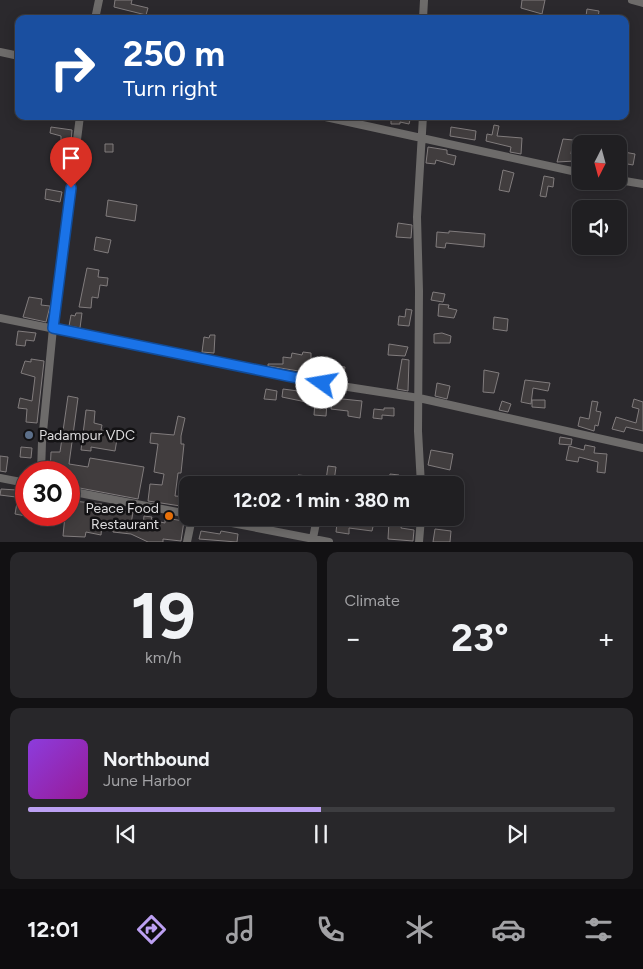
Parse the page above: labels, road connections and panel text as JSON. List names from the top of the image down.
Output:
{
  "places": ["Padampur VDC", "Peace Food Restaurant"],
  "north": "bottom",
  "page": {
    "turn": ["250 m", "Turn right"],
    "limit": "30",
    "trip": "12:02 · 1 min · 380 m",
    "tile": [
      ["19", "km/h"],
      "Climate"
    ],
    "heat": ["−", "23°", "+"],
    "song": ["Northbound", "June Harbor"],
    "tabs": "12:01"
  }
}
